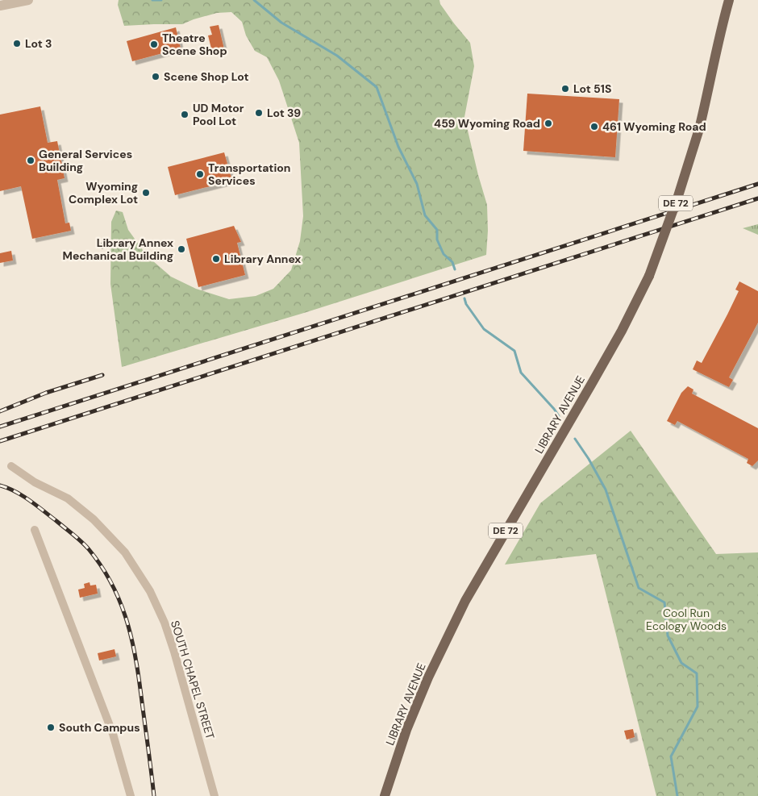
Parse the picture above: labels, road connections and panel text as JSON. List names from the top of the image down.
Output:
{
  "streets": {
    "main road": ["DE 72", "LIBRARY AVENUE"],
    "street": ["SOUTH CHAPEL STREET"]
  },
  "parks": ["Cool Run Ecology Woods"],
  "places": [
    "Lot 3",
    "Theatre Scene Shop",
    "Scene Shop Lot",
    "Lot 51S",
    "Lot 39",
    "UD Motor Pool Lot",
    "459 Wyoming Road",
    "461 Wyoming Road",
    "General Services Building",
    "Transportation Services",
    "Wyoming Complex Lot",
    "Library Annex Mechanical Building",
    "Library Annex",
    "South Campus"
  ]
}
